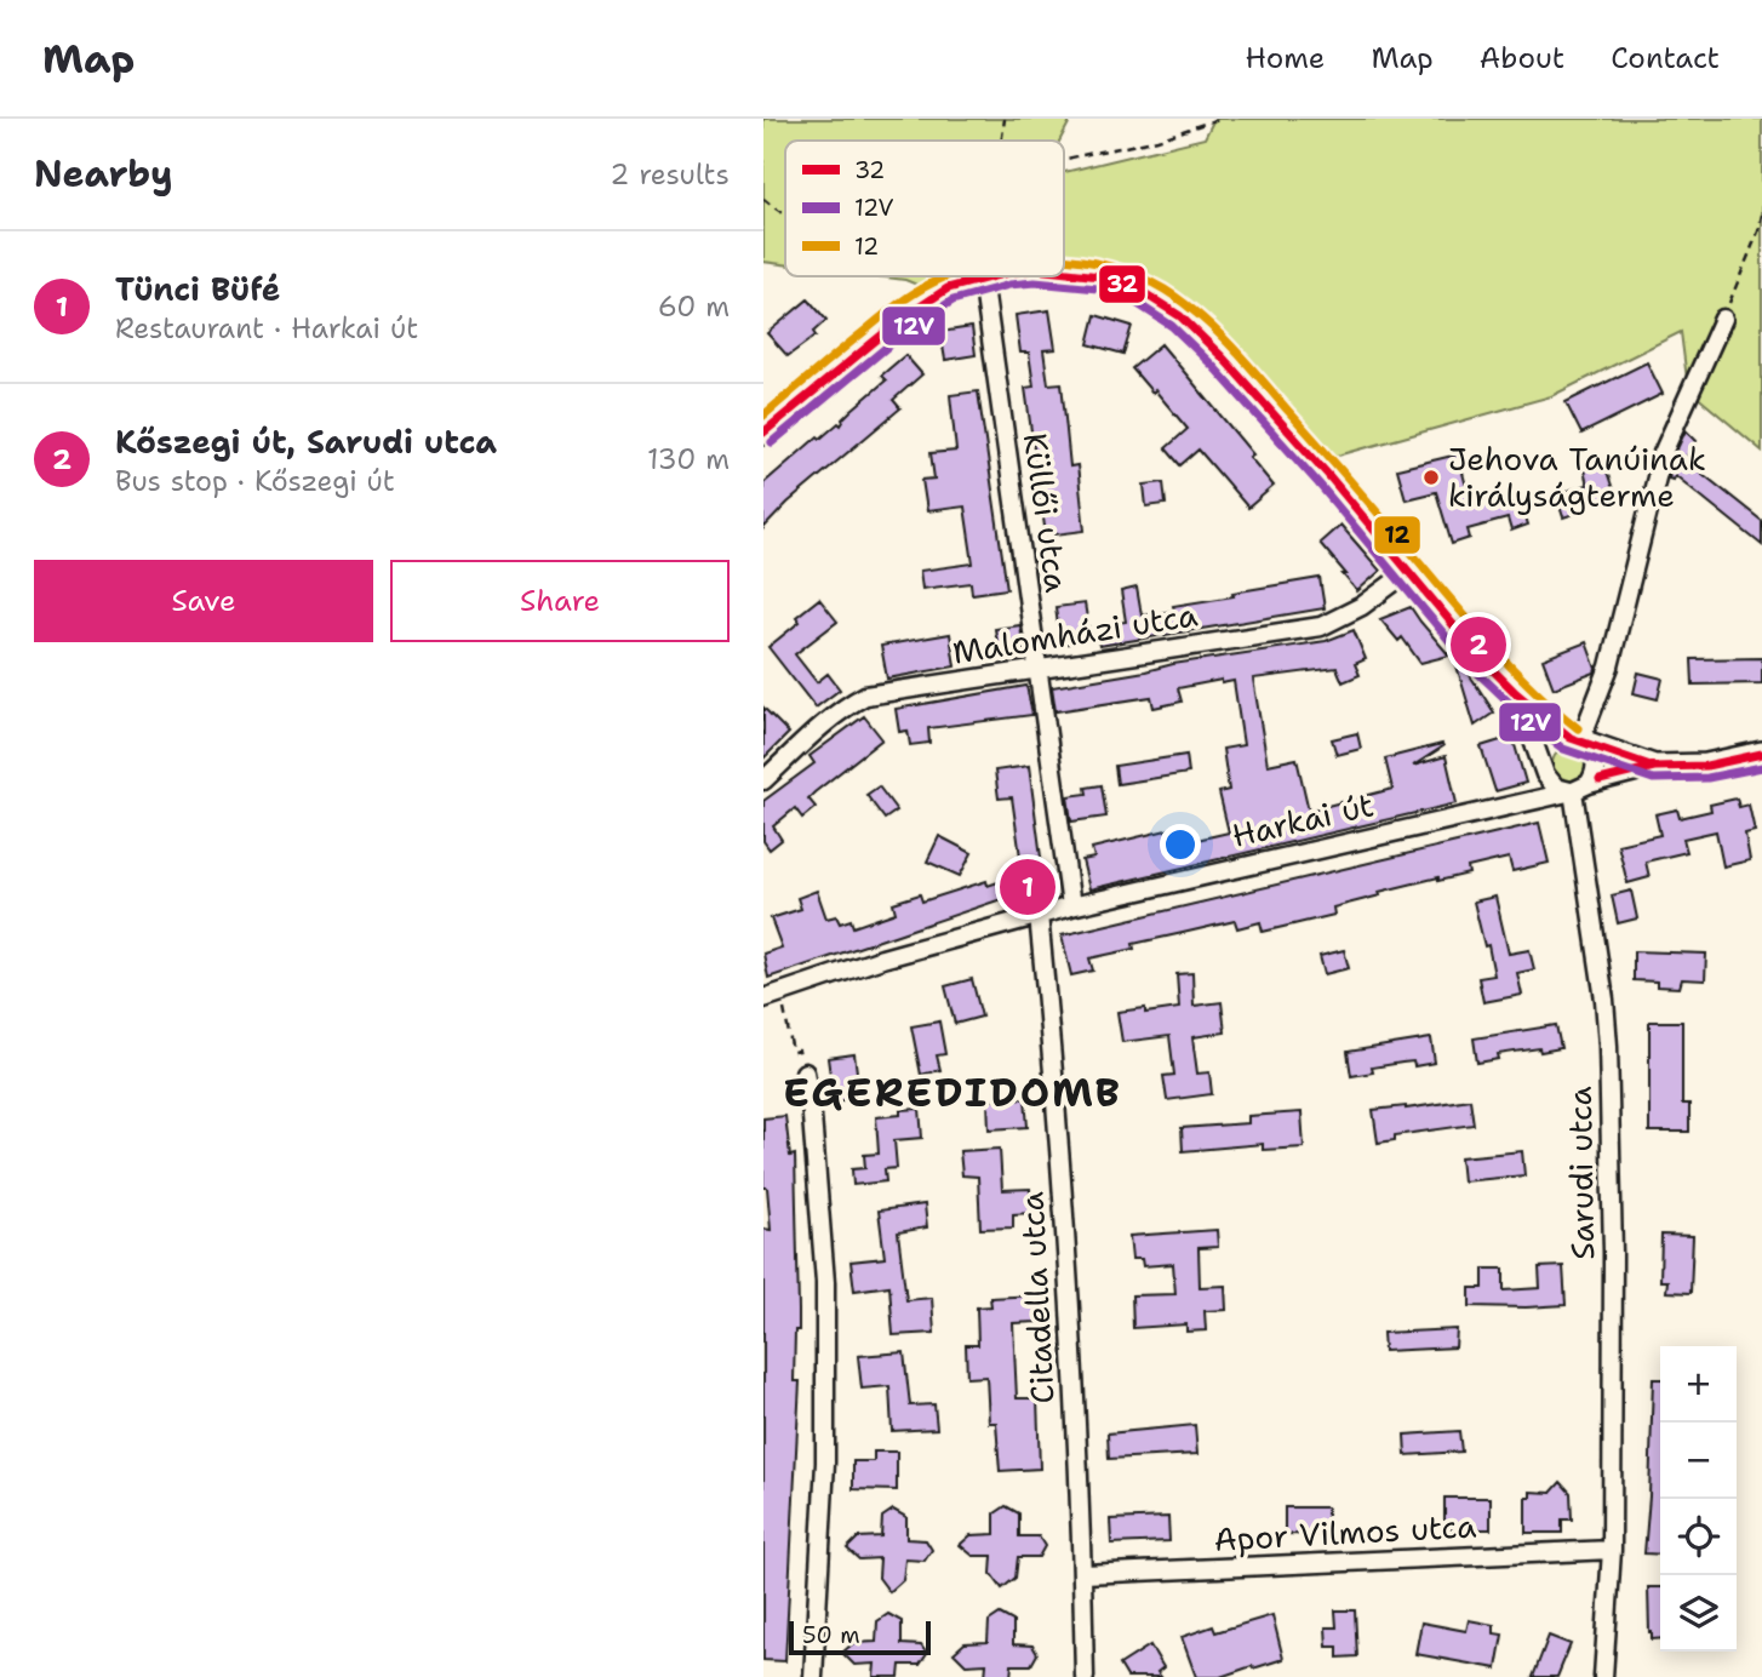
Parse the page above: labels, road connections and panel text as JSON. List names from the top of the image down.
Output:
{
  "streets": {
    "main road": ["Harkai út"],
    "street": [
      "Küllői utca",
      "Malomházi utca",
      "Sarudi utca",
      "Citadella utca",
      "Apor Vilmos utca"
    ]
  },
  "crossings": [
    ["Küllői utca", "Malomházi utca"],
    ["Küllői utca", "Harkai út"],
    ["Harkai út", "Sarudi utca"],
    ["Harkai út", "Citadella utca"],
    ["Sarudi utca", "Apor Vilmos utca"],
    ["Citadella utca", "Apor Vilmos utca"]
  ],
  "districts": ["EGEREDIDOMB"],
  "places": ["Jehova Tanúinak királyságterme"],
  "lines": ["transit line 12", "transit line 32", "transit line 12V"],
  "legend": ["32", "12V", "12"],
  "scale_bar": "50 m",
  "page": {
    "header": "Map",
    "nav": [
      "Home",
      "Map",
      "About",
      "Contact"
    ],
    "heading": ["Nearby", "2 results"],
    "list": [
      {
        "mark": "1",
        "name": "Tünci Büfé",
        "note": "Restaurant · Harkai út",
        "value": "60 m"
      },
      {
        "mark": "2",
        "name": "Kőszegi út, Sarudi utca",
        "note": "Bus stop · Kőszegi út",
        "value": "130 m"
      }
    ],
    "buttons": ["Save", "Share"],
    "pins": ["2", "1"],
    "map_buttons": ["+", "−"],
    "scale": "50 m"
  }
}
